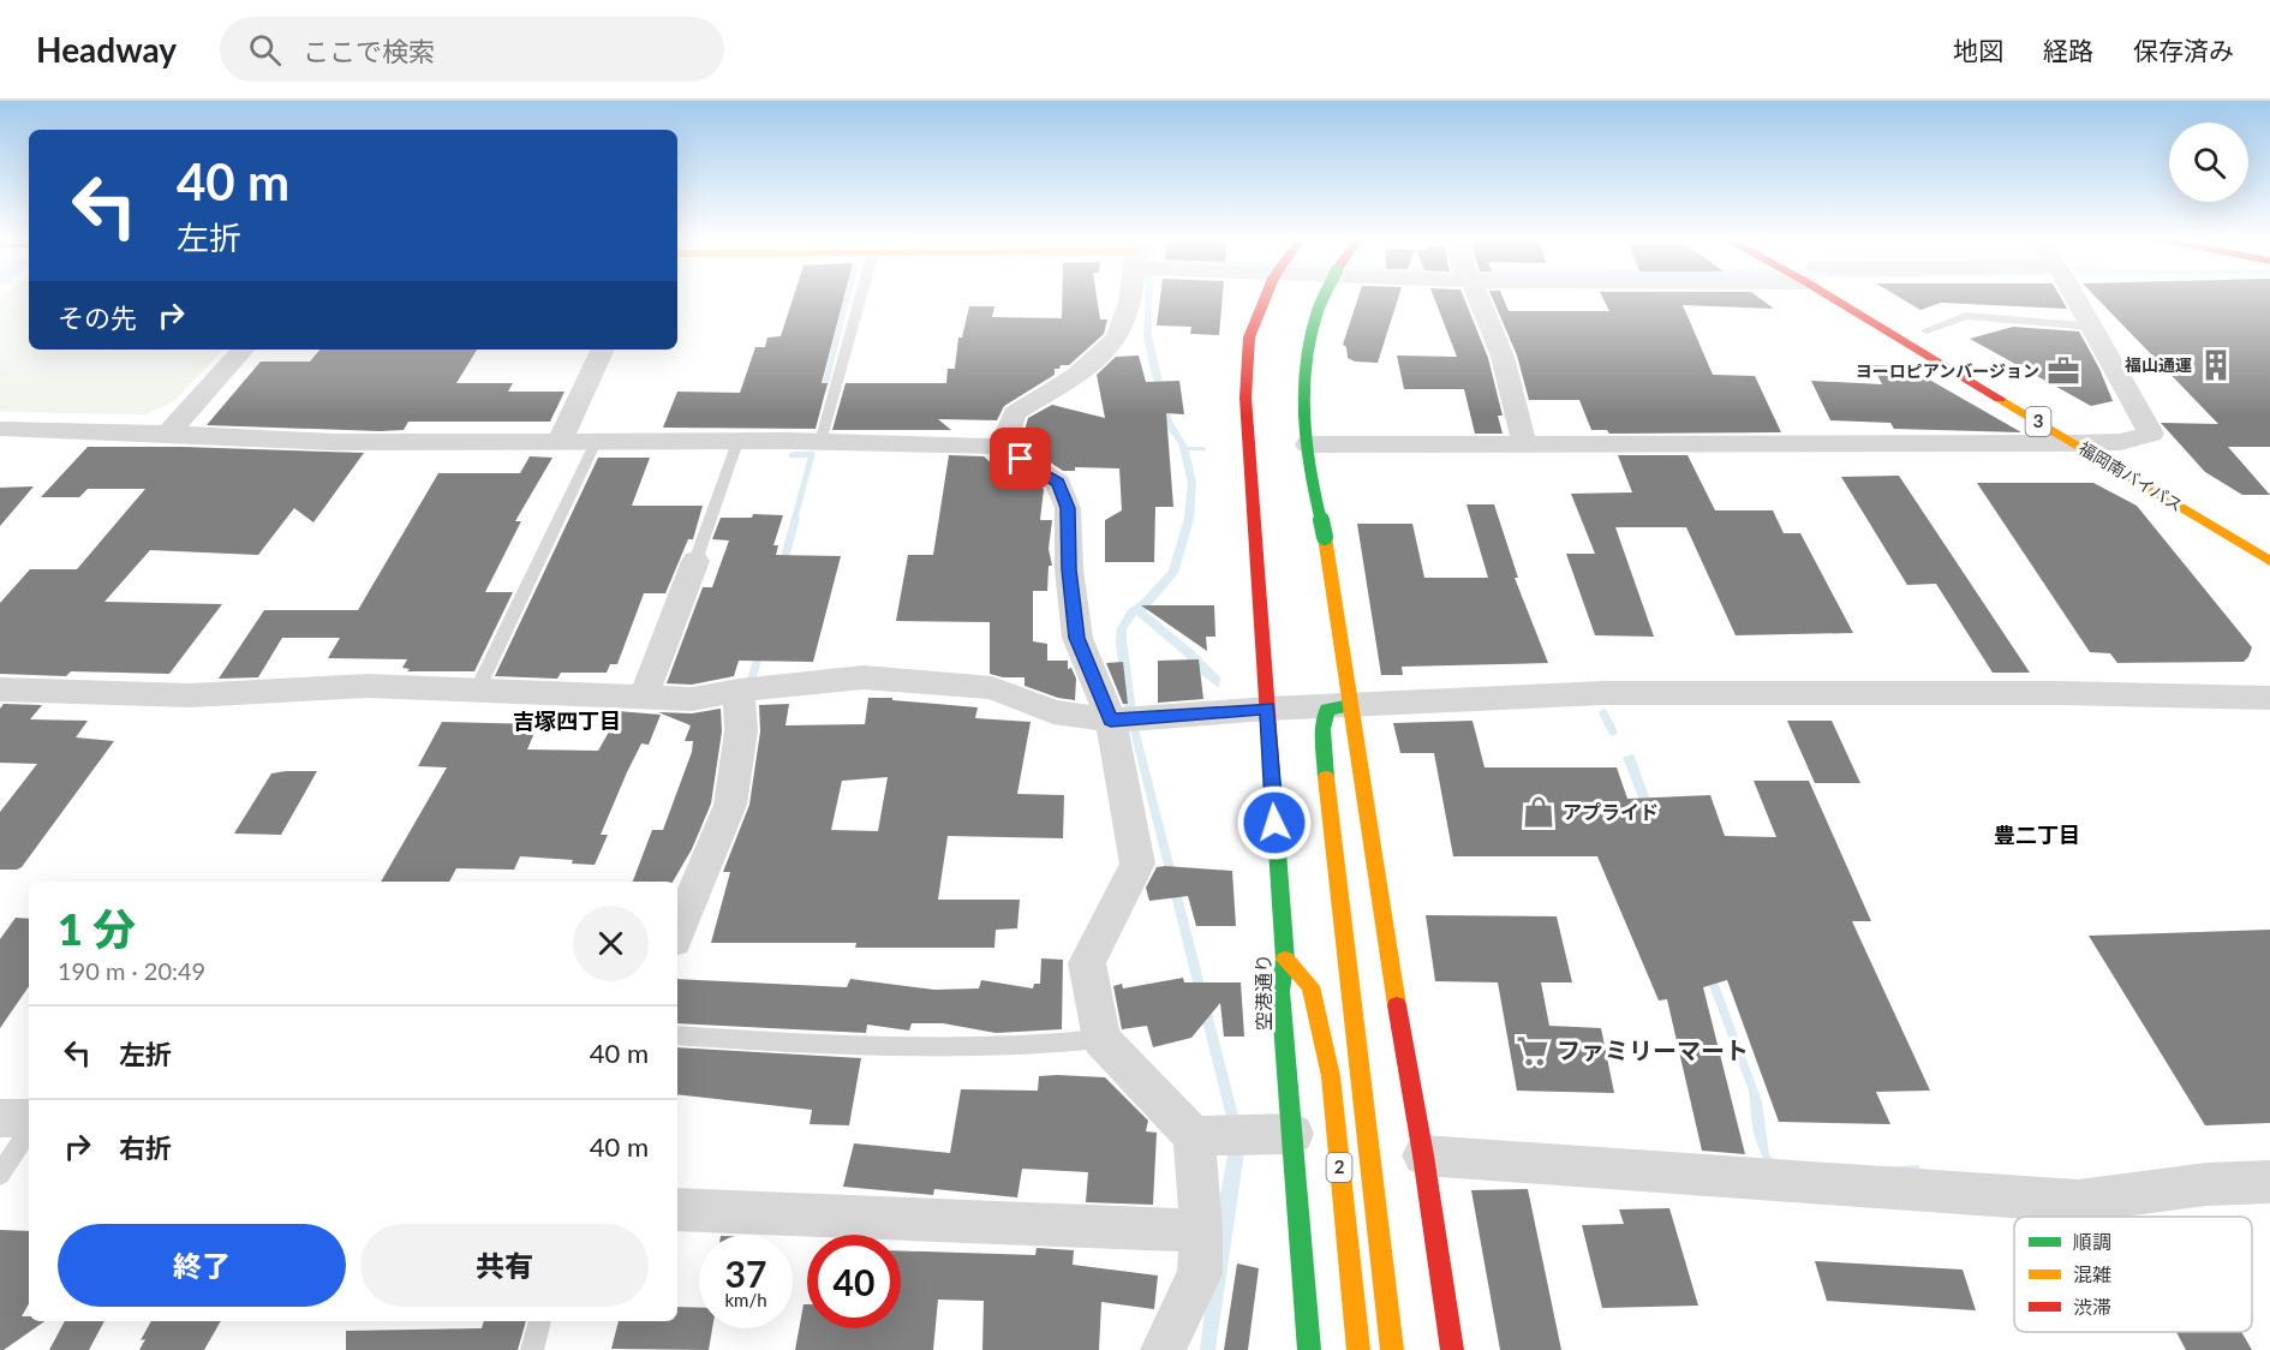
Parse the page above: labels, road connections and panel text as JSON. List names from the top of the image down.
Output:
{
  "streets": {
    "main road": [
      "3",
      "福岡南バイパス",
      "空港通り",
      "2"
    ]
  },
  "crossings": [
    ["空港通り", "2"]
  ],
  "districts": ["吉塚四丁目", "豊二丁目"],
  "places": {
    "building": ["福山通運"],
    "office": ["ヨーロピアンバージョン"],
    "shop": ["アプライド"],
    "supermarket": ["ファミリーマート"]
  },
  "legend": ["順調", "混雑", "渋滞"],
  "page": {
    "header": "Headway",
    "search": "ここで検索",
    "nav": ["地図", "経路", "保存済み"],
    "turn": ["40 m", "左折"],
    "then": "その先",
    "heading": ["1 分", "190 m · 20:49"],
    "list": [
      {
        "name": "左折",
        "value": "40 m"
      },
      {
        "name": "右折",
        "value": "40 m"
      }
    ],
    "buttons": ["終了", "共有"],
    "speed": "37 km/h",
    "limit": "40"
  }
}
